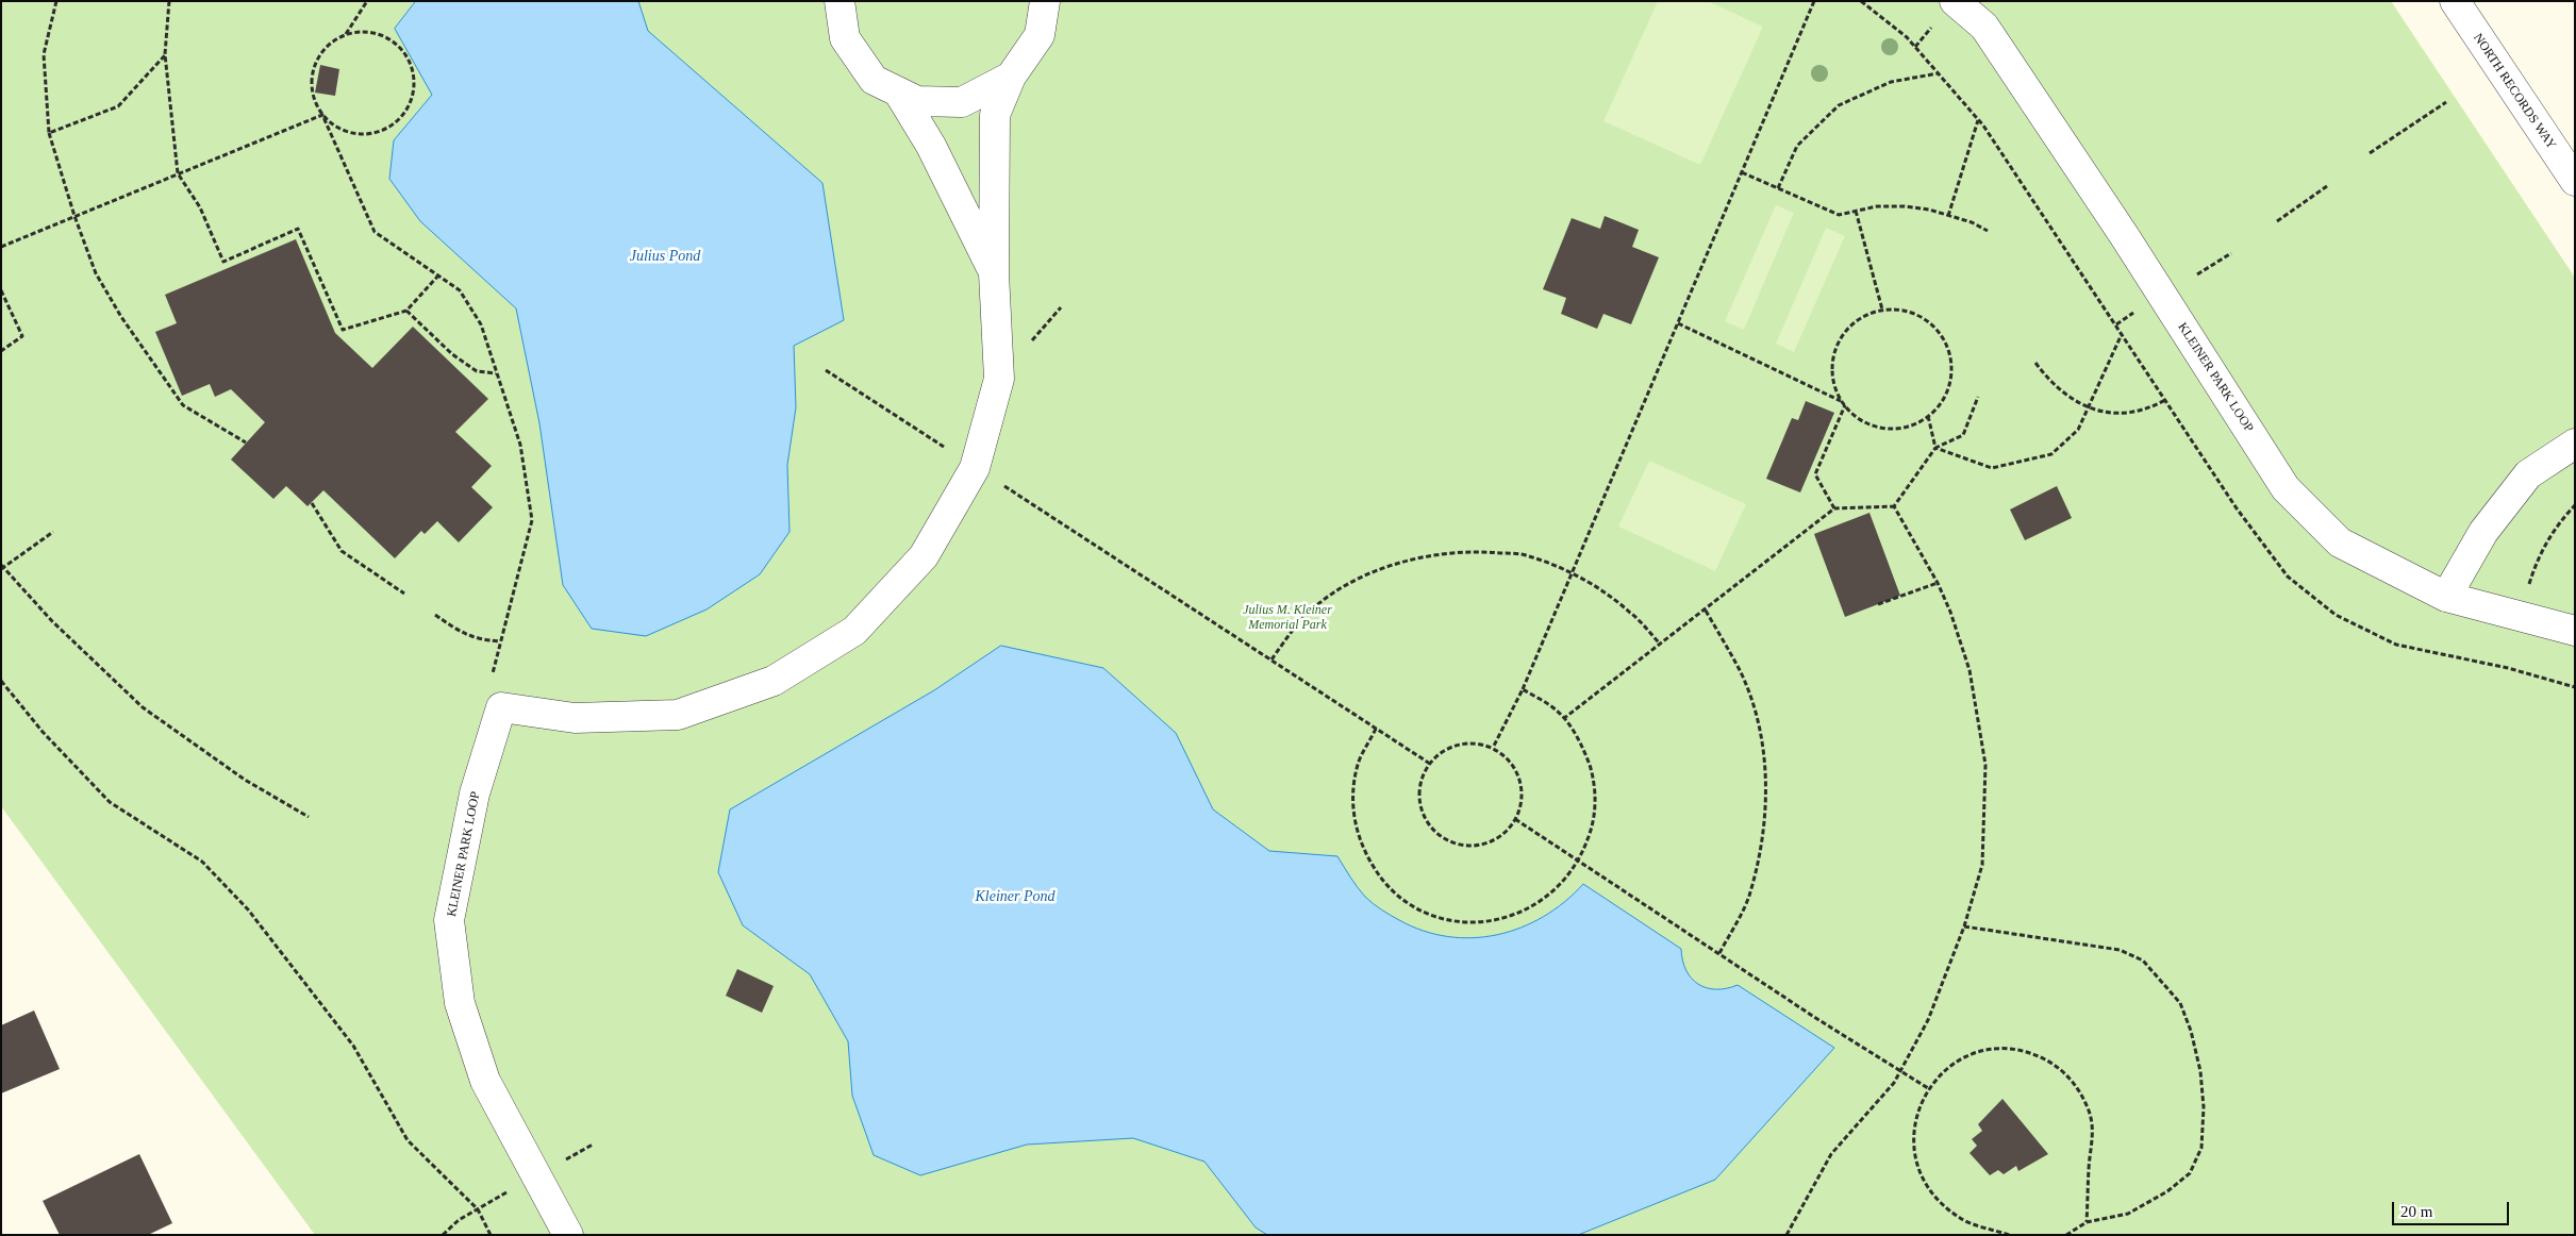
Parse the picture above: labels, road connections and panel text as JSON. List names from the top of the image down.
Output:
{
  "streets": {
    "street": ["NORTH RECORDS WAY", "KLEINER PARK LOOP"]
  },
  "water": ["Julius Pond", "Kleiner Pond"],
  "parks": ["Julius M. Kleiner Memorial Park"],
  "scale_bar": "20 m"
}
